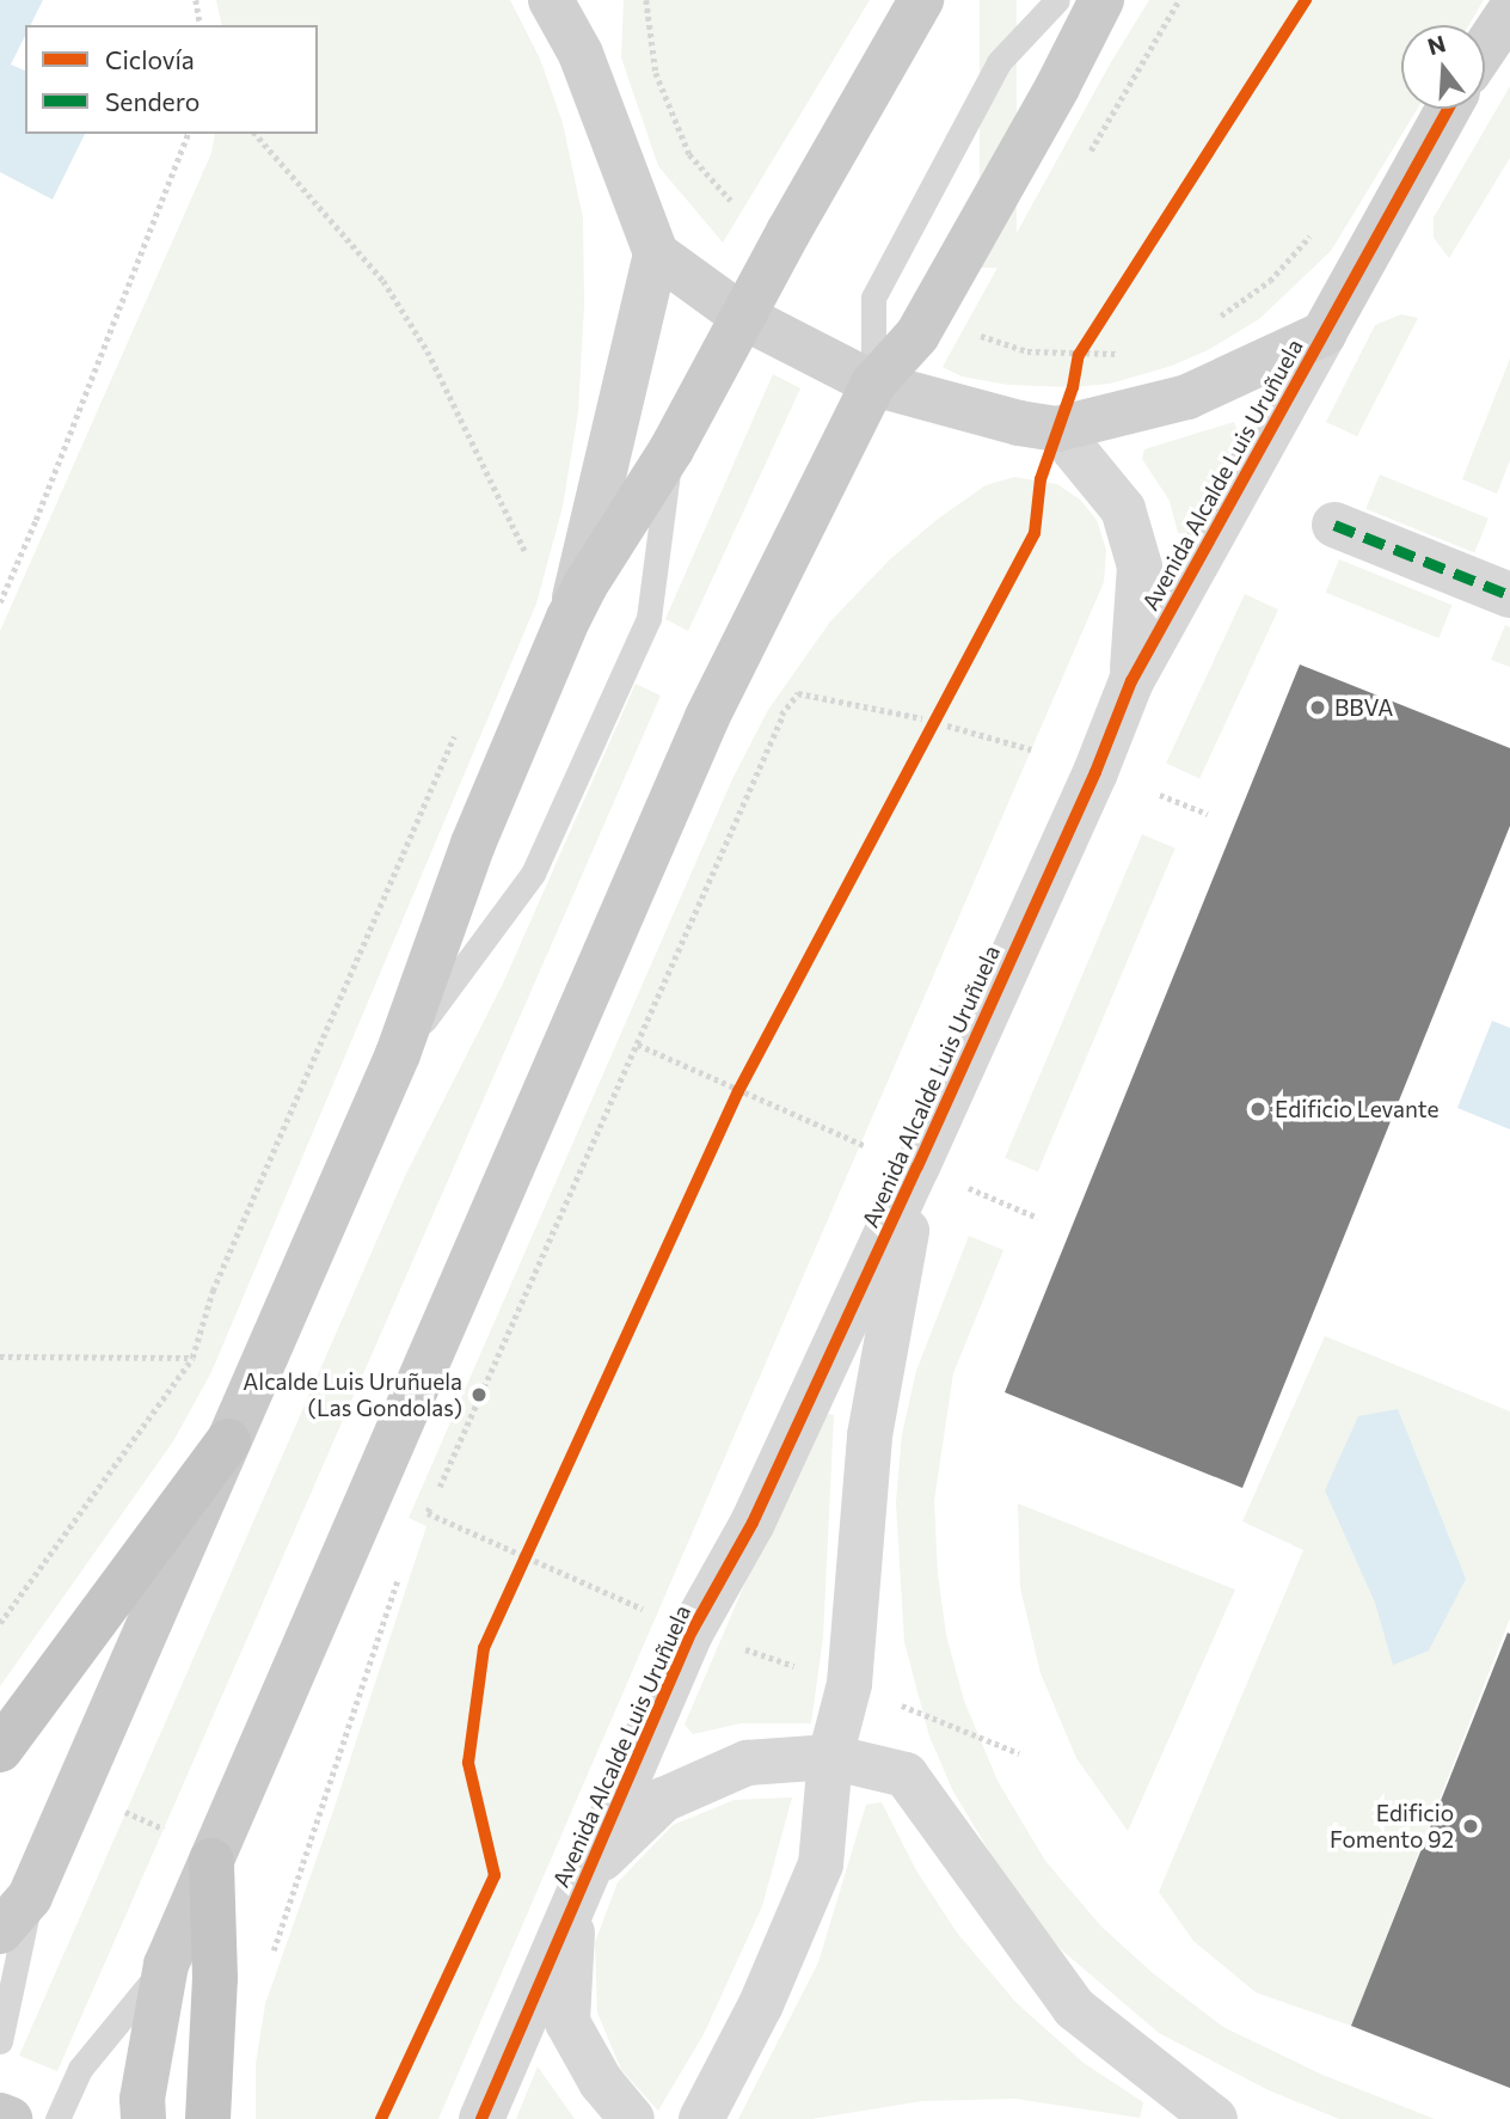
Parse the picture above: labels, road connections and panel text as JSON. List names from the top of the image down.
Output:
{
  "streets": {
    "street": ["Avenida Alcalde Luis Uruñuela"]
  },
  "places": [
    "BBVA",
    "Edificio Levante",
    "Alcalde Luis Uruñuela (Las Gondolas)",
    "Edificio Fomento 92"
  ],
  "legend": ["Ciclovía", "Sendero"],
  "north": "top"
}
